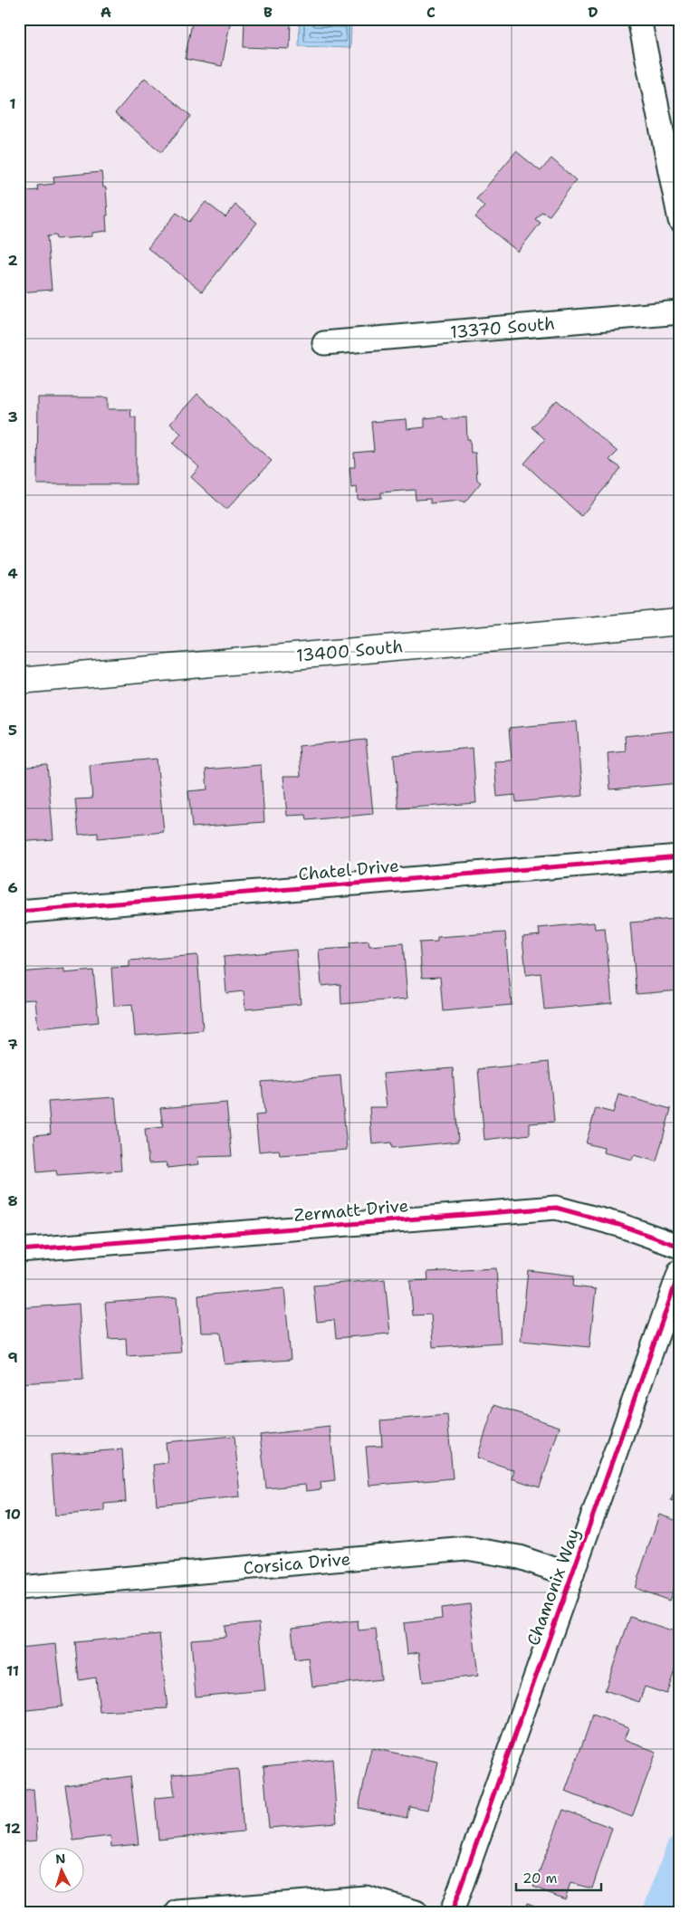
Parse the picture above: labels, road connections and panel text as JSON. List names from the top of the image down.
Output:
{
  "streets": {
    "main road": ["13400 South"],
    "street": [
      "13370 South",
      "Chatel Drive",
      "Zermatt Drive",
      "Corsica Drive",
      "Chamonix Way"
    ]
  },
  "crossings": [
    ["Corsica Drive", "Chamonix Way"]
  ],
  "scale_bar": "20 m",
  "north": "top",
  "grid": {
    "columns": [
      "A",
      "B",
      "C",
      "D"
    ],
    "rows": [
      "1",
      "2",
      "3",
      "4",
      "5",
      "6",
      "7",
      "8",
      "9",
      "10",
      "11",
      "12"
    ]
  }
}
